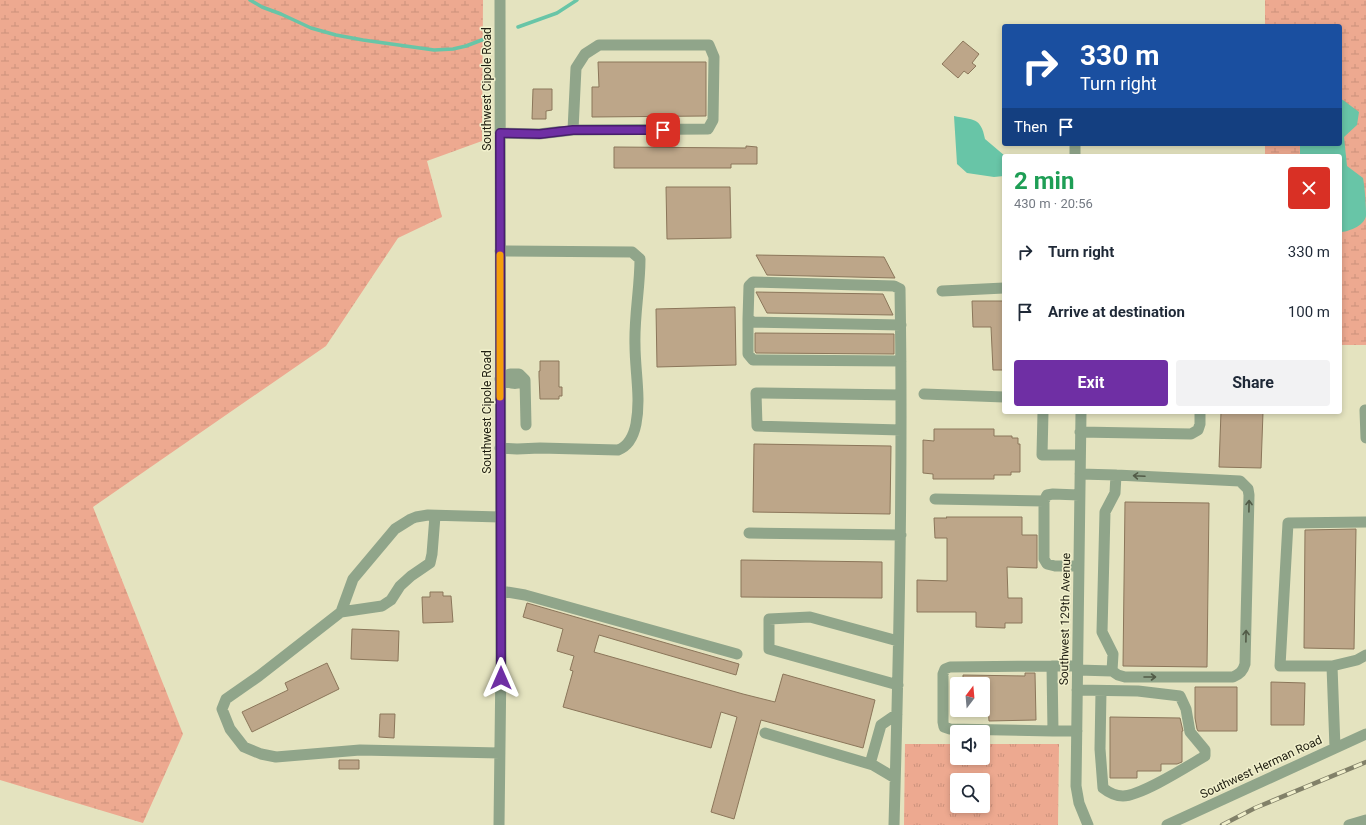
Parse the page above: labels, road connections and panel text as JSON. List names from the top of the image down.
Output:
{
  "streets": {
    "street": ["Southwest Cipole Road", "Southwest 129th Avenue", "Southwest Herman Road"]
  },
  "north": "top",
  "page": {
    "turn": ["330 m", "Turn right"],
    "then": "Then",
    "heading": ["2 min", "430 m · 20:56"],
    "list": [
      {
        "name": "Turn right",
        "value": "330 m"
      },
      {
        "name": "Arrive at destination",
        "value": "100 m"
      }
    ],
    "buttons": ["Exit", "Share"]
  }
}
